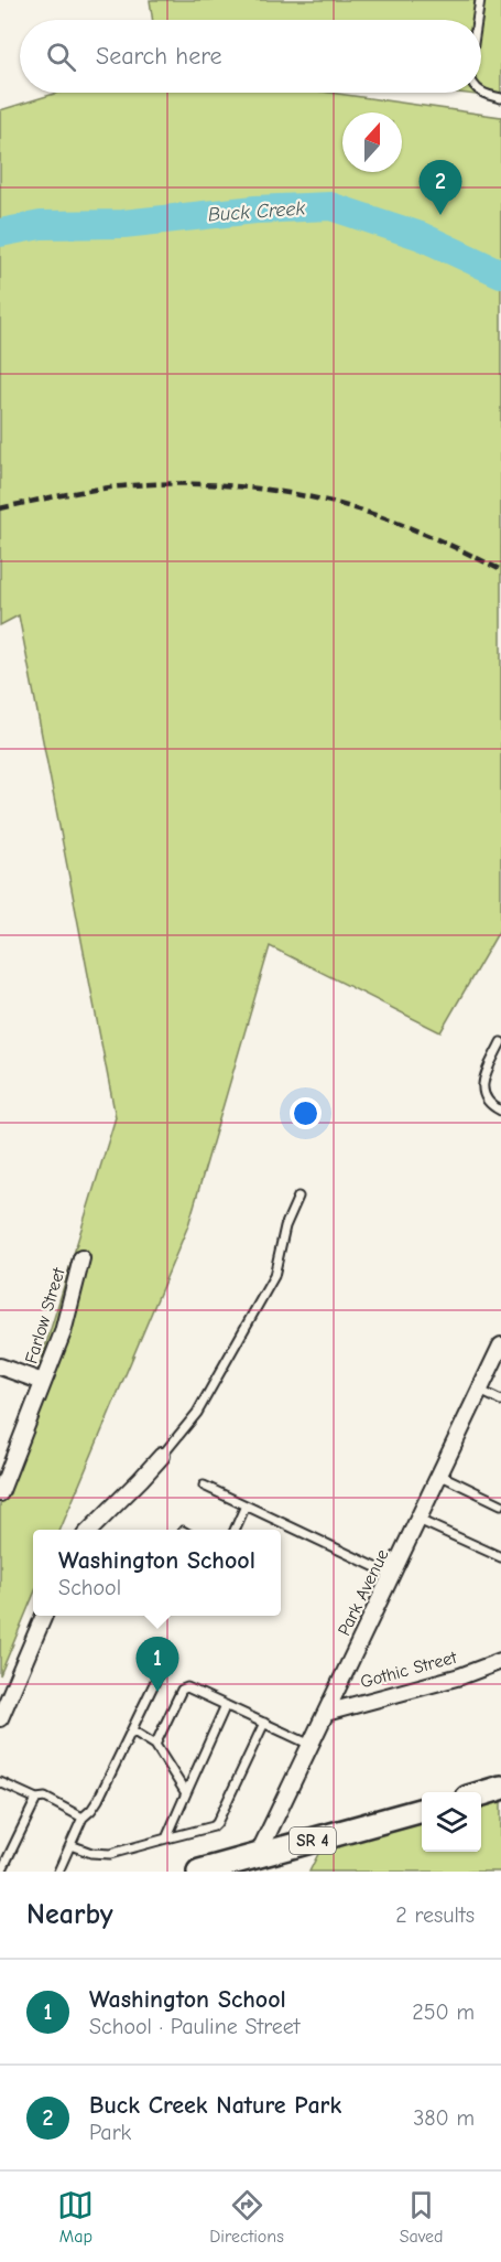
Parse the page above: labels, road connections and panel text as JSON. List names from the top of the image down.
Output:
{
  "streets": {
    "main road": ["SR 4"],
    "street": ["Farlow Street", "Park Avenue", "Gothic Street"]
  },
  "crossings": [
    ["Park Avenue", "Gothic Street"],
    ["Park Avenue", "SR 4"]
  ],
  "water": ["Buck Creek"],
  "north": "top",
  "page": {
    "search": "Search here",
    "pins": ["2", "1"],
    "popup": ["Washington School", "School"],
    "heading": ["Nearby", "2 results"],
    "list": [
      {
        "mark": "1",
        "name": "Washington School",
        "note": "School · Pauline Street",
        "value": "250 m"
      },
      {
        "mark": "2",
        "name": "Buck Creek Nature Park",
        "note": "Park",
        "value": "380 m"
      }
    ],
    "nav": ["Map", "Directions", "Saved"]
  }
}
